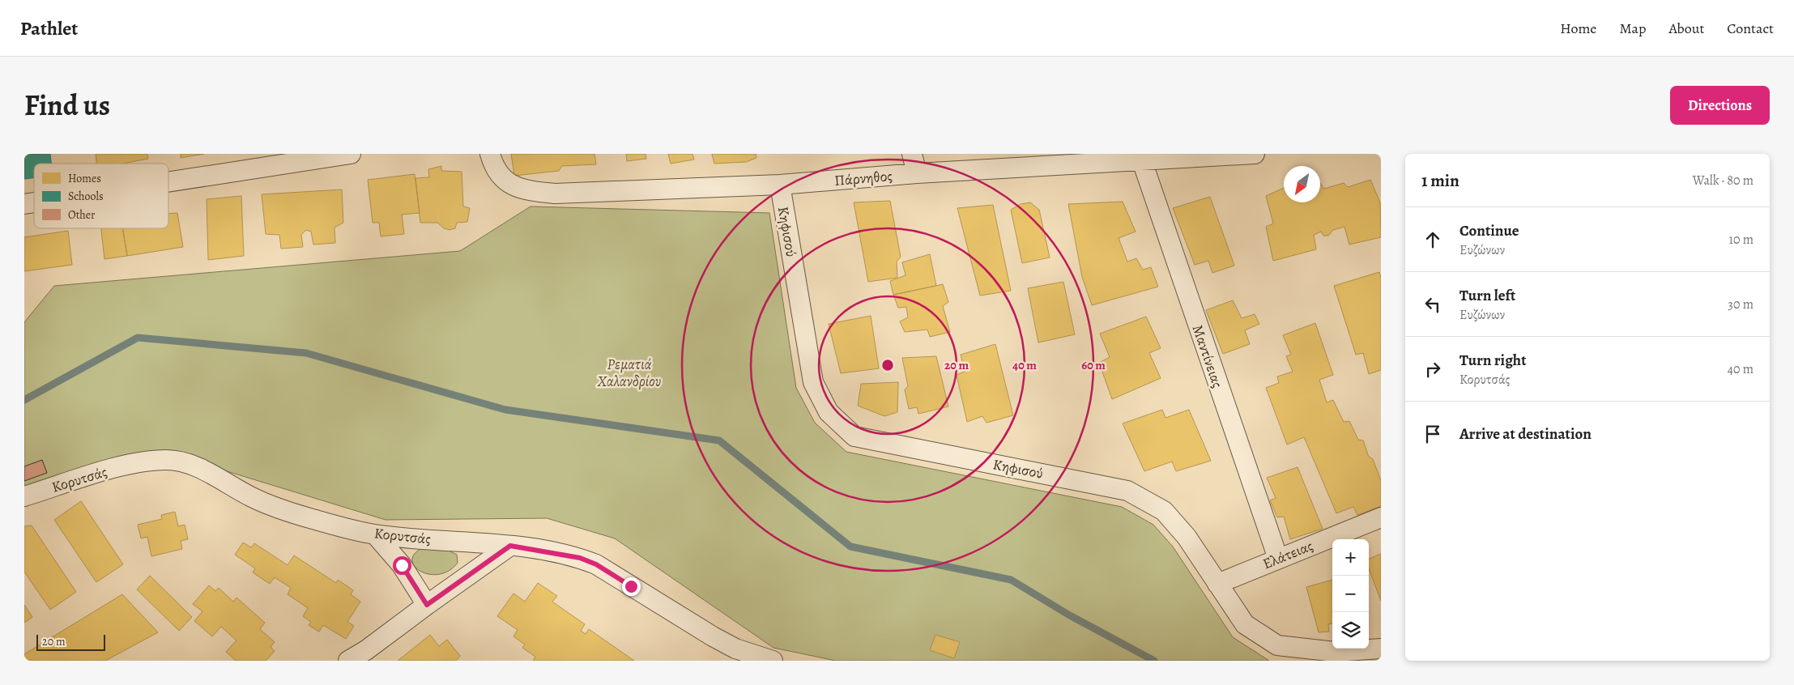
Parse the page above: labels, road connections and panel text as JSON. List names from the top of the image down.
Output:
{
  "streets": {
    "street": [
      "Πάρνηθος",
      "Κηφισού",
      "Μαντίνειας",
      "Κορυτσάς",
      "Ελάτειας"
    ]
  },
  "crossings": [
    ["Πάρνηθος", "Κηφισού"],
    ["Πάρνηθος", "Μαντίνειας"],
    ["Κηφισού", "Ελάτειας"],
    ["Μαντίνειας", "Ελάτειας"]
  ],
  "parks": ["Ρεματιά Χαλανδρίου"],
  "legend": ["Homes", "Schools", "Other"],
  "scale_bar": "20 m",
  "north": "bottom left",
  "page": {
    "header": "Pathlet",
    "nav": [
      "Home",
      "Map",
      "About",
      "Contact"
    ],
    "title": "Find us",
    "buttons": "Directions",
    "heading": ["1 min", "Walk · 80 m"],
    "list": [
      ["Continue", "Eυζώνων", "10 m"],
      ["Turn left", "Ευζώνων", "30 m"],
      ["Turn right", "Κορυτσάς", "40 m"],
      "Arrive at destination"
    ],
    "map_buttons": ["+", "−"],
    "scale": "20 m"
  },
  "rings": ["20 m", "40 m", "60 m"]
}
